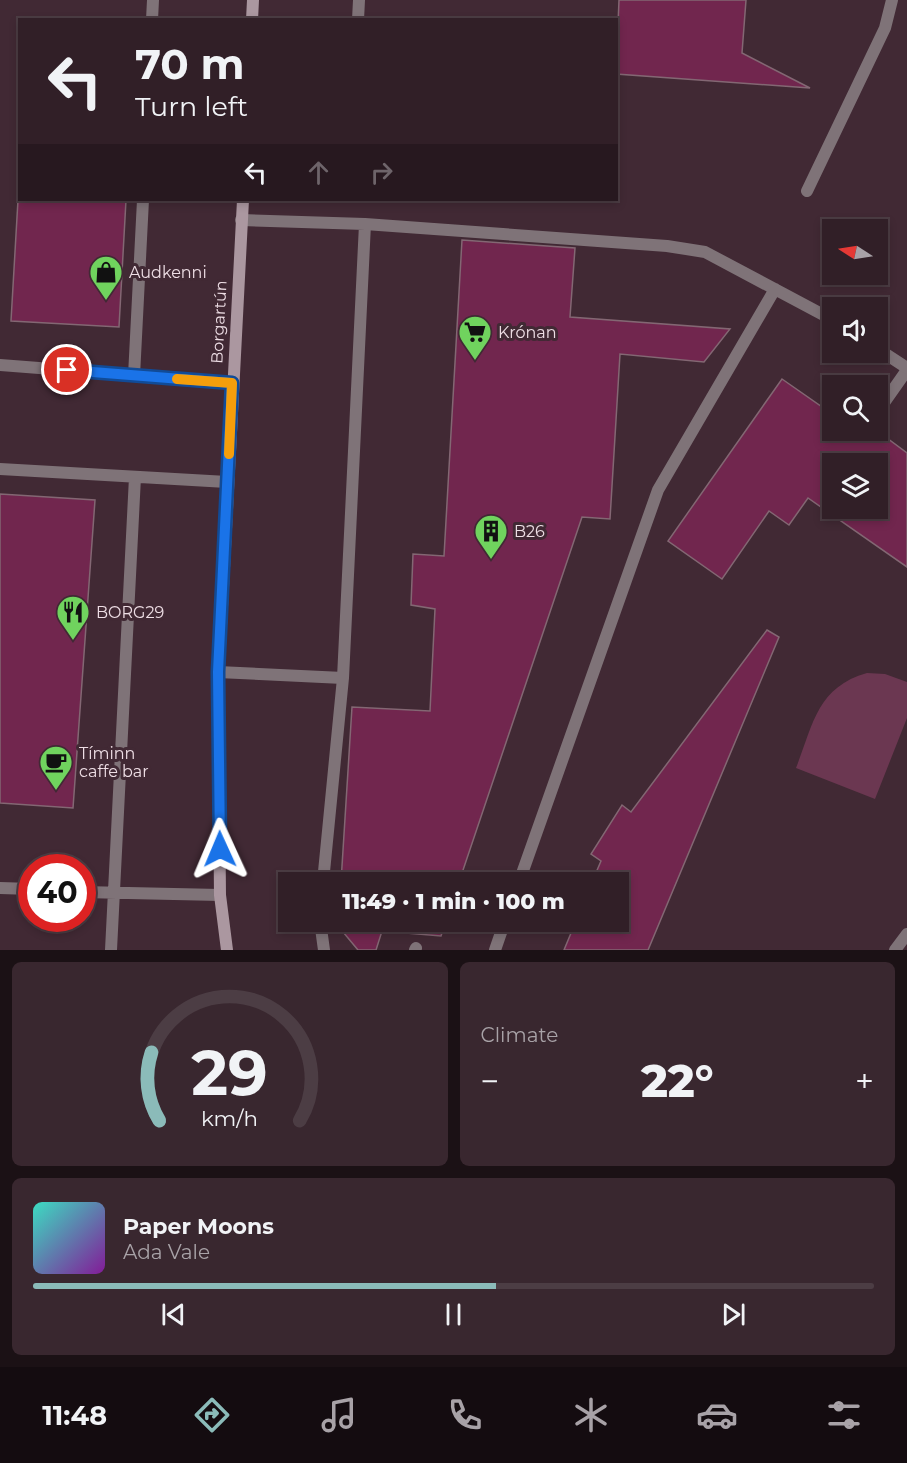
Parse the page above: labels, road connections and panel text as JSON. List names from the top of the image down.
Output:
{
  "streets": {
    "street": ["Borgartún"]
  },
  "places": {
    "shop": ["Audkenni"],
    "supermarket": ["Krónan"],
    "building": ["B26"],
    "restaurant": ["BORG29"],
    "cafe": ["Tíminn caffe bar"]
  },
  "north": "left",
  "page": {
    "turn": ["70 m", "Turn left"],
    "limit": "40",
    "trip": "11:49 · 1 min · 100 m",
    "tile": "Climate",
    "heat": ["−", "22°", "+"],
    "song": ["Paper Moons", "Ada Vale"],
    "tabs": "11:48",
    "gauge": ["29", "km/h"]
  }
}
